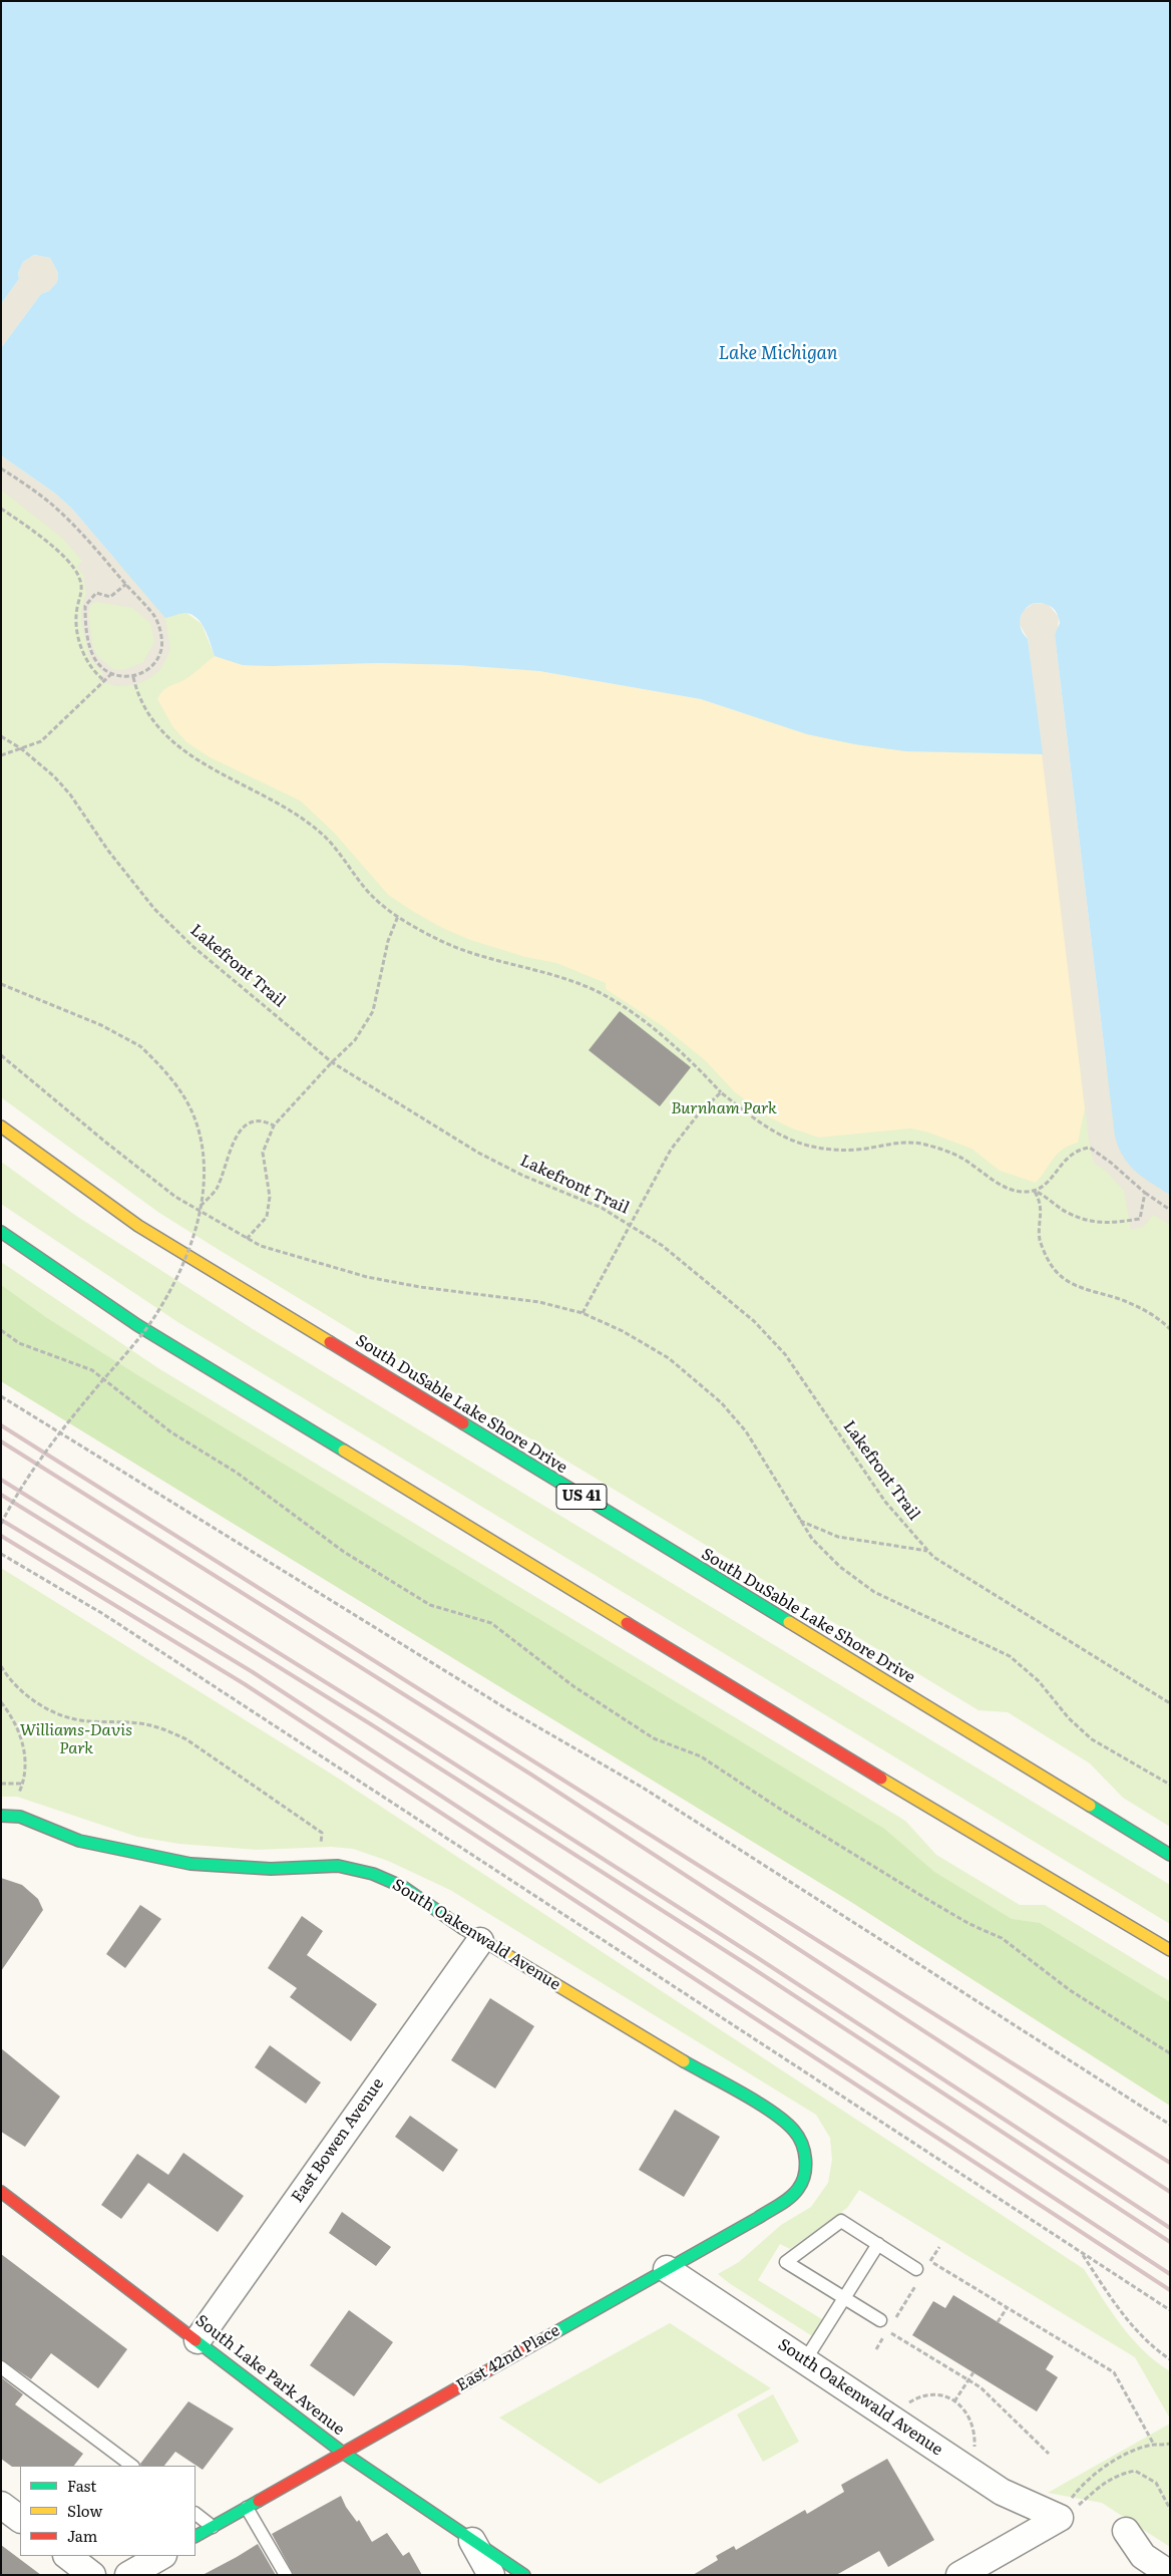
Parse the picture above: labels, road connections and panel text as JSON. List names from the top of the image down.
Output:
{
  "streets": {
    "main road": [
      "South DuSable Lake Shore Drive",
      "US 41",
      "South Oakenwald Avenue",
      "East 42nd Place",
      "South Lake Park Avenue"
    ],
    "street": ["East Bowen Avenue"],
    "path": ["Lakefront Trail"]
  },
  "crossings": [
    ["South Oakenwald Avenue", "East Bowen Avenue"],
    ["South Oakenwald Avenue", "East 42nd Place"],
    ["East Bowen Avenue", "South Lake Park Avenue"],
    ["East 42nd Place", "South Lake Park Avenue"]
  ],
  "water": ["Lake Michigan"],
  "parks": ["Burnham Park", "Williams-Davis Park"],
  "legend": ["Fast", "Slow", "Jam"]
}
